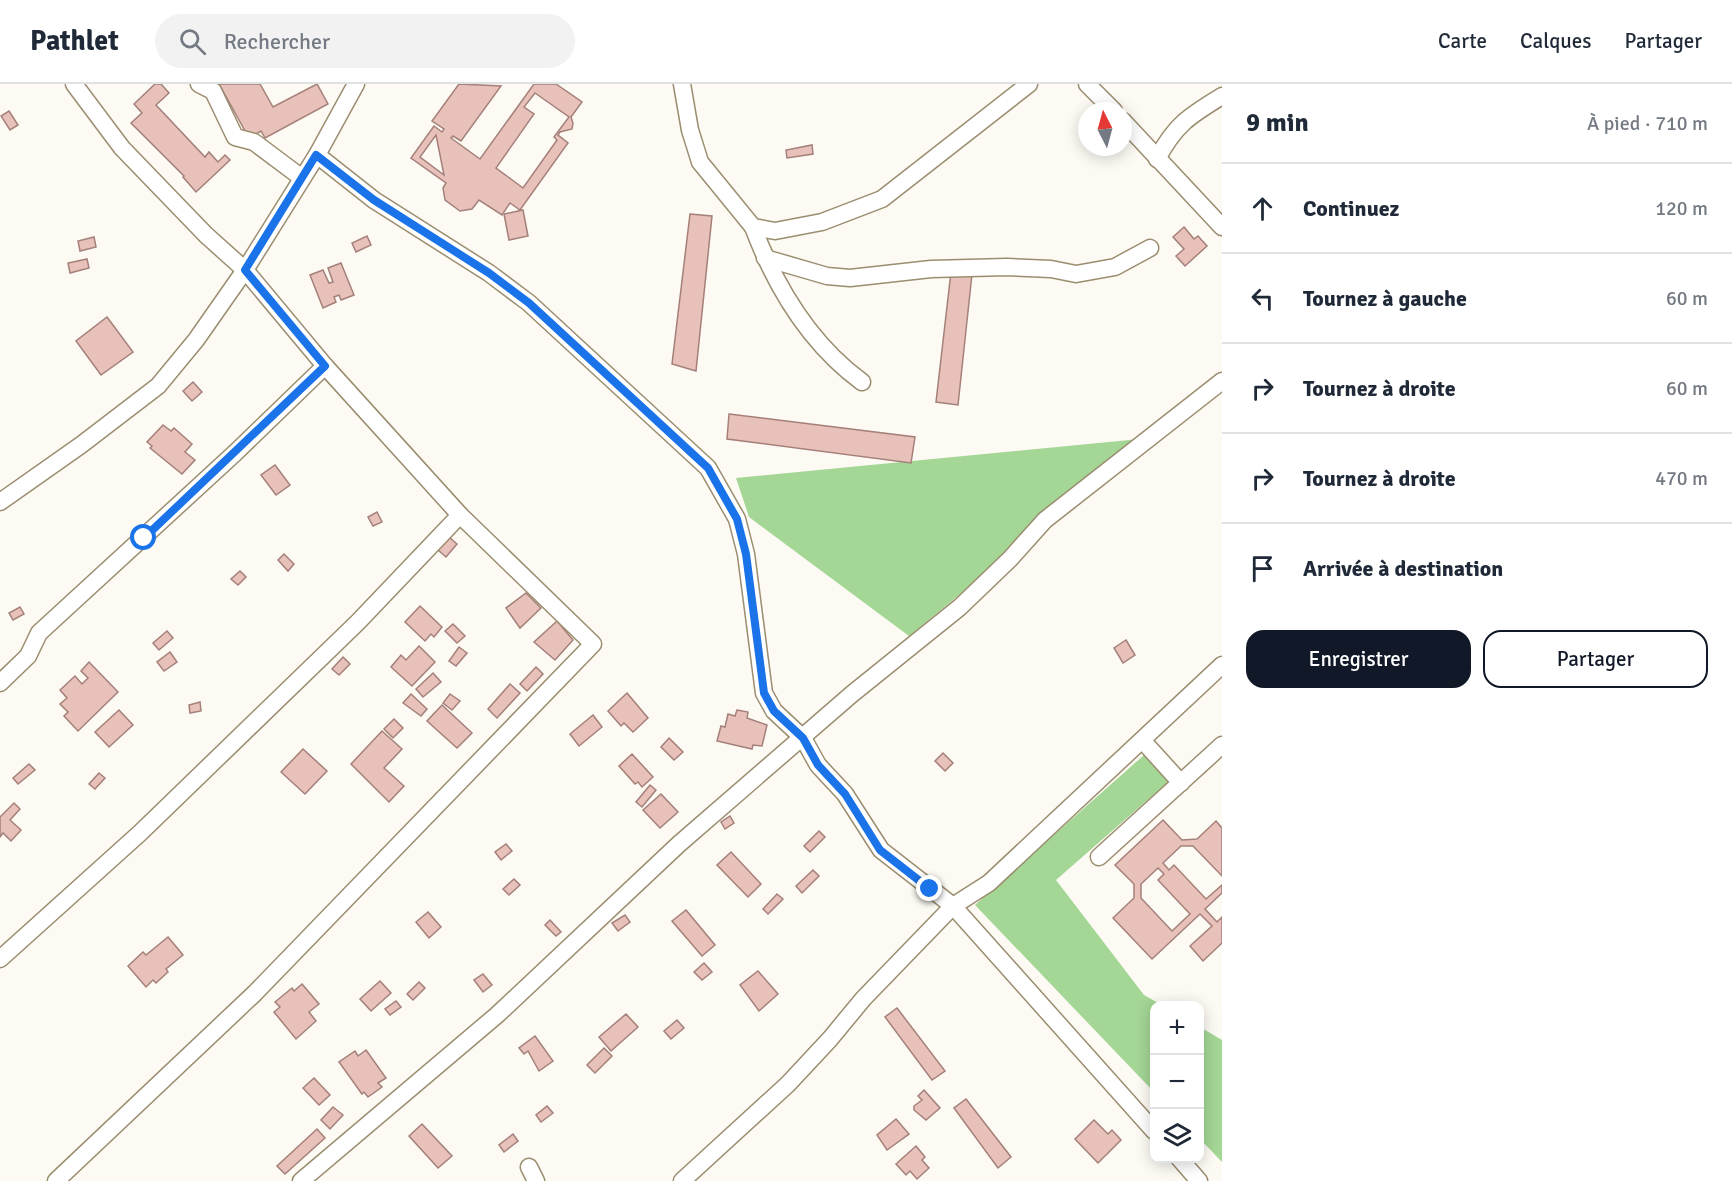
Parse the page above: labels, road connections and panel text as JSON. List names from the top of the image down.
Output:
{
  "north": "top",
  "page": {
    "header": "Pathlet",
    "search": "Rechercher",
    "nav": ["Carte", "Calques", "Partager"],
    "heading": ["9 min", "À pied · 710 m"],
    "list": [
      ["Continuez", "120 m"],
      ["Tournez à gauche", "60 m"],
      ["Tournez à droite", "60 m"],
      ["Tournez à droite", "470 m"],
      "Arrivée à destination"
    ],
    "buttons": ["Enregistrer", "Partager"],
    "map_buttons": ["+", "−"]
  }
}
